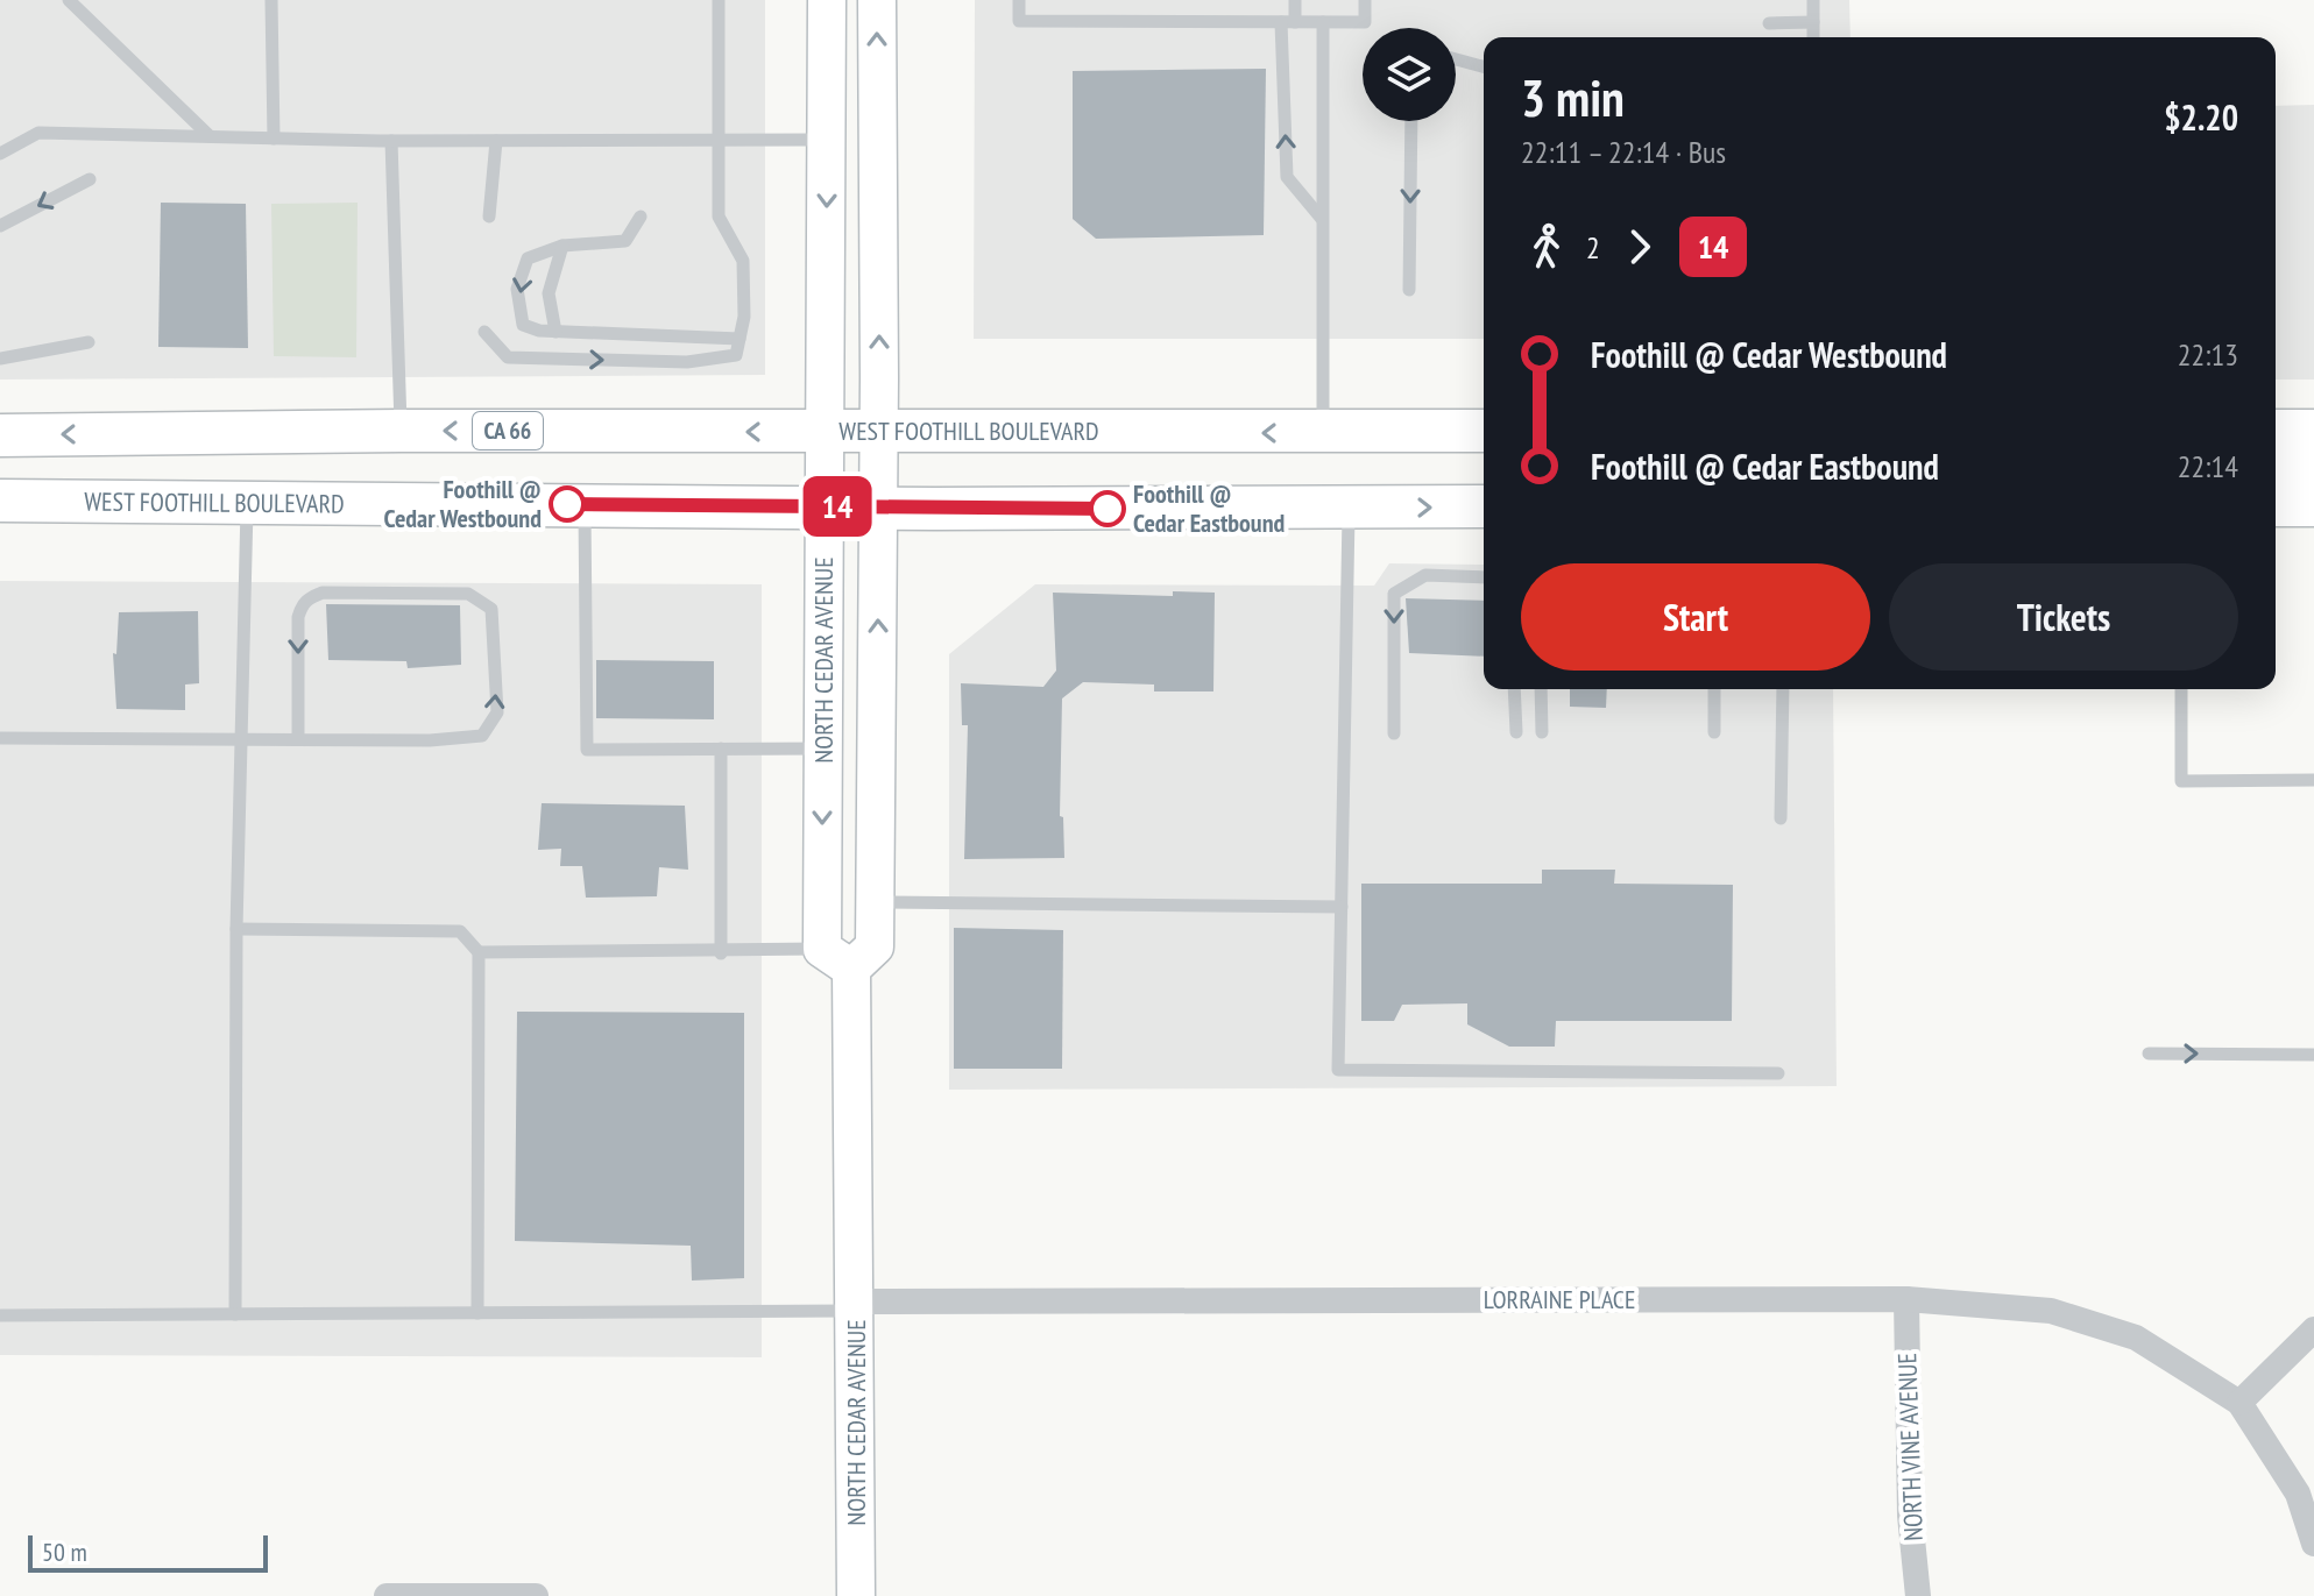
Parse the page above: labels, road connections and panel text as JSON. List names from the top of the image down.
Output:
{
  "streets": {
    "main road": ["CA 66", "WEST FOOTHILL BOULEVARD", "NORTH CEDAR AVENUE"],
    "street": ["LORRAINE PLACE", "NORTH VINE AVENUE"]
  },
  "crossings": [
    ["WEST FOOTHILL BOULEVARD", "NORTH CEDAR AVENUE"],
    ["NORTH CEDAR AVENUE", "LORRAINE PLACE"],
    ["LORRAINE PLACE", "NORTH VINE AVENUE"]
  ],
  "places": ["Foothill @ Cedar Westbound", "Foothill @ Cedar Eastbound"],
  "lines": ["bus line 14"],
  "scale_bar": "50 m",
  "page": {
    "on_map": "14",
    "heading": ["3 min", "22:11 – 22:14 · Bus", "$2.20"],
    "legs": ["2", "14"],
    "list": [
      {
        "name": "Foothill @ Cedar Westbound",
        "value": "22:13"
      },
      {
        "name": "Foothill @ Cedar Eastbound",
        "value": "22:14"
      }
    ],
    "buttons": ["Start", "Tickets"],
    "scale": "50 m"
  }
}
